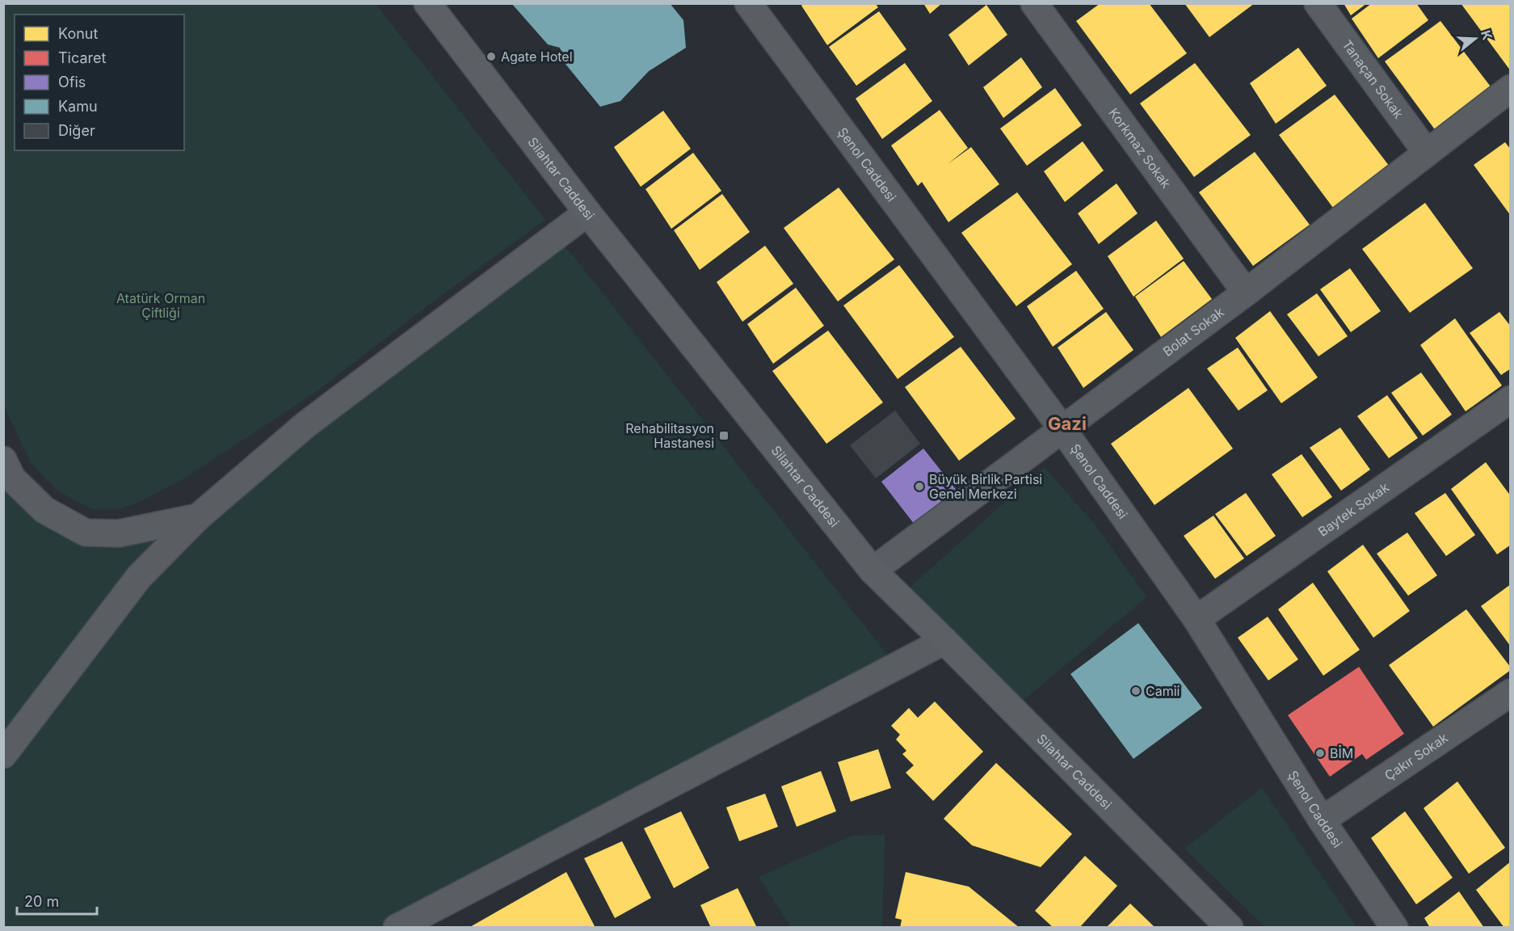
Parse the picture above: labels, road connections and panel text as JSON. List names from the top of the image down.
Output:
{
  "streets": {
    "main road": ["Silahtar Caddesi"],
    "street": [
      "Tanaçan Sokak",
      "Korkmaz Sokak",
      "Şenol Caddesi",
      "Bolat Sokak",
      "Baytek Sokak",
      "Çakır Sokak"
    ]
  },
  "crossings": [
    ["Tanaçan Sokak", "Bolat Sokak"],
    ["Korkmaz Sokak", "Bolat Sokak"],
    ["Şenol Caddesi", "Bolat Sokak"],
    ["Şenol Caddesi", "Baytek Sokak"],
    ["Şenol Caddesi", "Çakır Sokak"],
    ["Silahtar Caddesi", "Bolat Sokak"]
  ],
  "districts": ["Gazi"],
  "parks": ["Atatürk Orman Çiftliği"],
  "places": {
    "other": [
      "Agate Hotel",
      "Büyük Birlik Partisi Genel Merkezi",
      "Camii",
      "BİM"
    ],
    "transit": ["Rehabilitasyon Hastanesi"]
  },
  "legend": [
    "Konut",
    "Ticaret",
    "Ofis",
    "Kamu",
    "Diğer"
  ],
  "scale_bar": "20 m",
  "north": "right"
}
